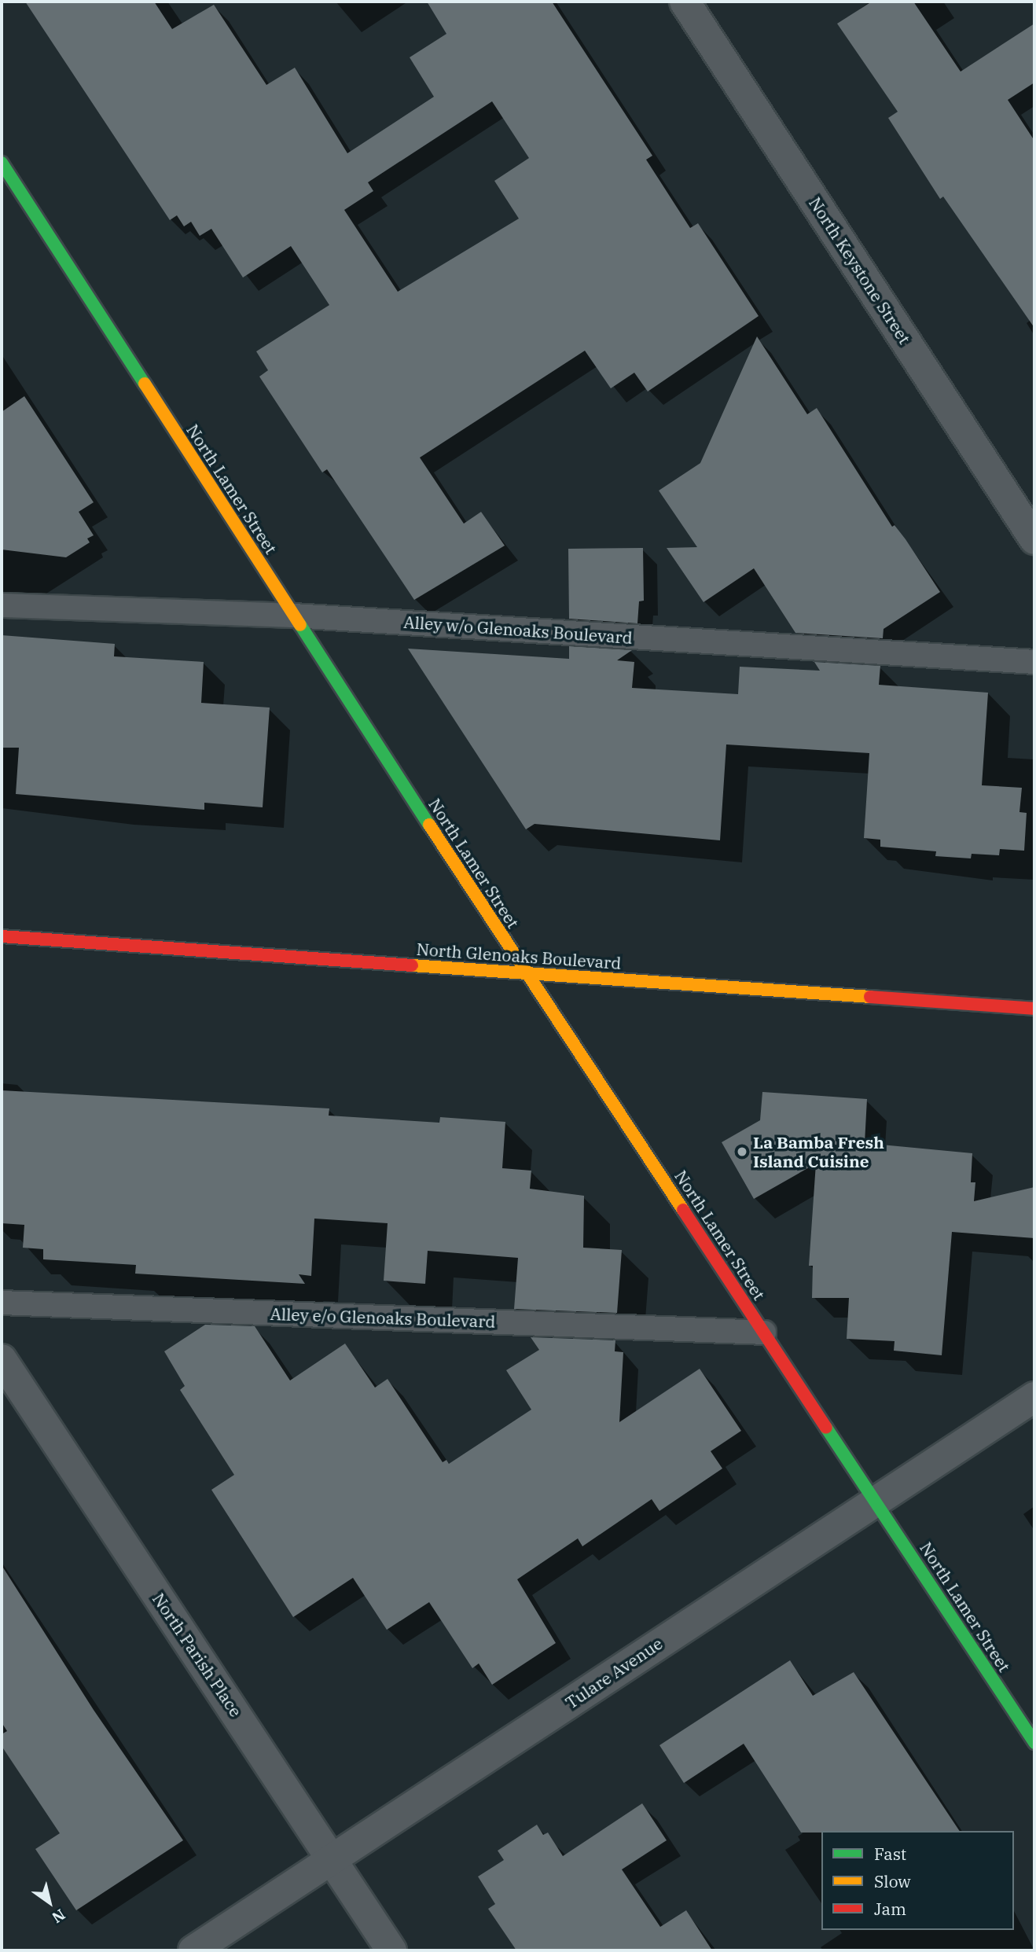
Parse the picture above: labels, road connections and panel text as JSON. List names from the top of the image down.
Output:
{
  "streets": {
    "street": [
      "North Keystone Street",
      "North Lamer Street",
      "North Glenoaks Boulevard",
      "North Parish Place",
      "Tulare Avenue"
    ],
    "lane": ["Alley w/o Glenoaks Boulevard", "Alley e/o Glenoaks Boulevard"]
  },
  "crossings": [
    ["North Lamer Street", "Alley w/o Glenoaks Boulevard"],
    ["North Lamer Street", "North Glenoaks Boulevard"],
    ["North Lamer Street", "Alley e/o Glenoaks Boulevard"],
    ["North Lamer Street", "Tulare Avenue"],
    ["North Parish Place", "Tulare Avenue"]
  ],
  "places": ["La Bamba Fresh Island Cuisine"],
  "legend": ["Fast", "Slow", "Jam"],
  "north": "bottom right"
}
